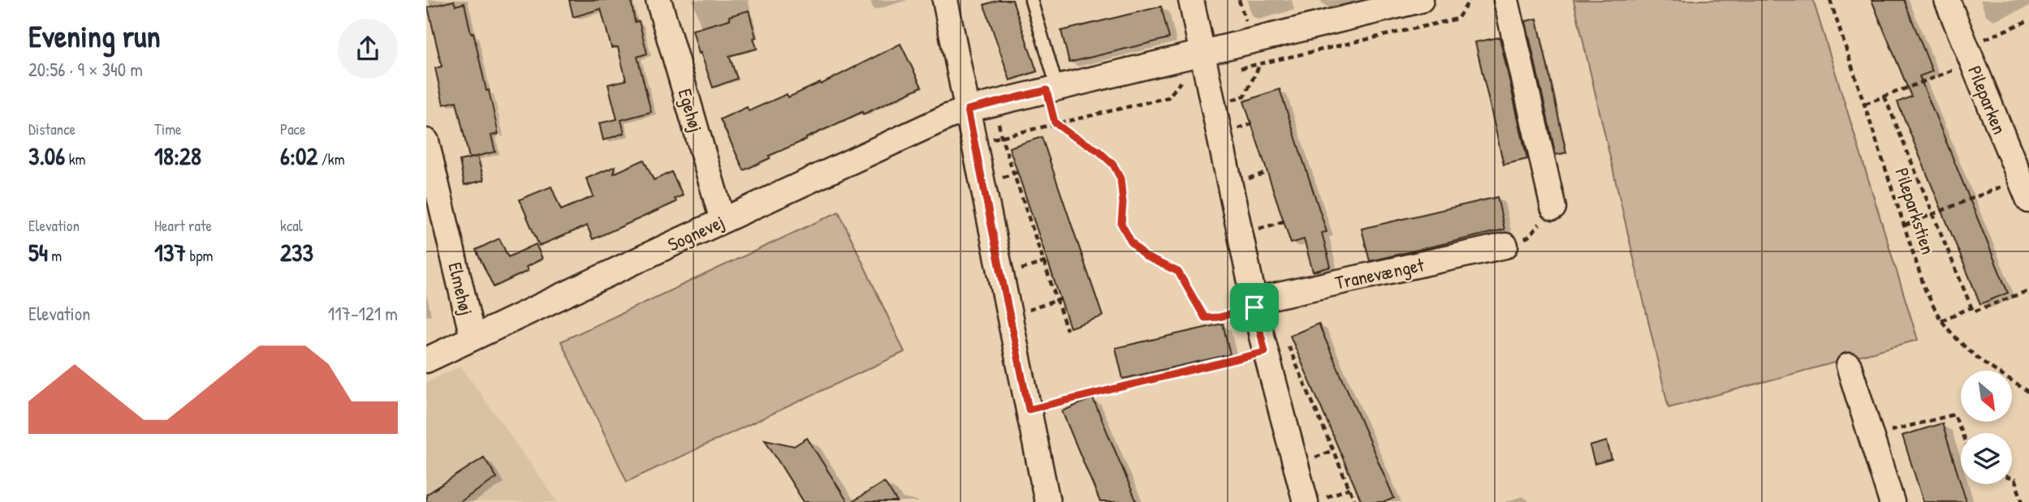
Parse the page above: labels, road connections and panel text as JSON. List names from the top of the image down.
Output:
{
  "streets": {
    "street": [
      "Pileparken",
      "Egehøj",
      "Sognevej",
      "Tranevænget",
      "Elmehøj"
    ],
    "path": ["Pileparkstien"]
  },
  "crossings": [
    ["Egehøj", "Sognevej"],
    ["Sognevej", "Elmehøj"]
  ],
  "north": "bottom right",
  "page": {
    "heading": ["Evening run", "20:56 · 9 × 340 m"],
    "stats": [
      ["Distance", "3.06 km"],
      ["Time", "18:28"],
      ["Pace", "6:02 /km"],
      ["Elevation", "54 m"],
      ["Heart rate", "137 bpm"],
      ["kcal", "233"]
    ],
    "chart": ["Elevation", "117–121 m"]
  }
}
